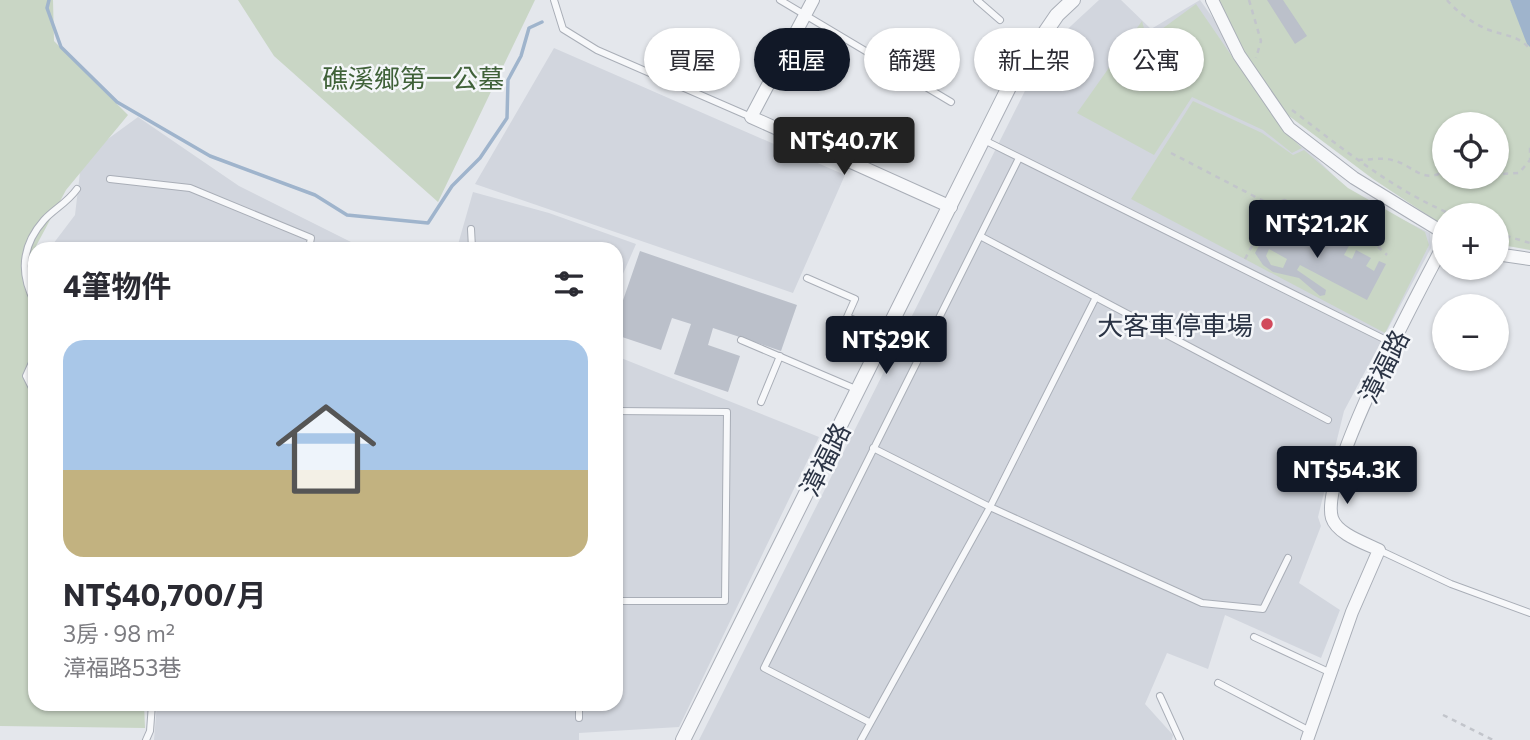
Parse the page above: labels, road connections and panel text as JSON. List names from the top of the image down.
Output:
{
  "streets": {
    "street": ["漳福路"]
  },
  "parks": ["礁溪鄉第一公墓"],
  "places": ["大客車停車場"],
  "page": {
    "chip": [
      "買屋",
      "租屋",
      "篩選",
      "新上架",
      "公寓"
    ],
    "map_buttons": ["+", "−"],
    "price": [
      "NT$40.7K",
      "NT$21.2K",
      "NT$29K",
      "NT$54.3K"
    ],
    "heading": "4筆物件",
    "list": [
      {
        "name": "NT$40,700/月",
        "note": "3房 · 98 m² · 漳福路53巷"
      }
    ]
  }
}
